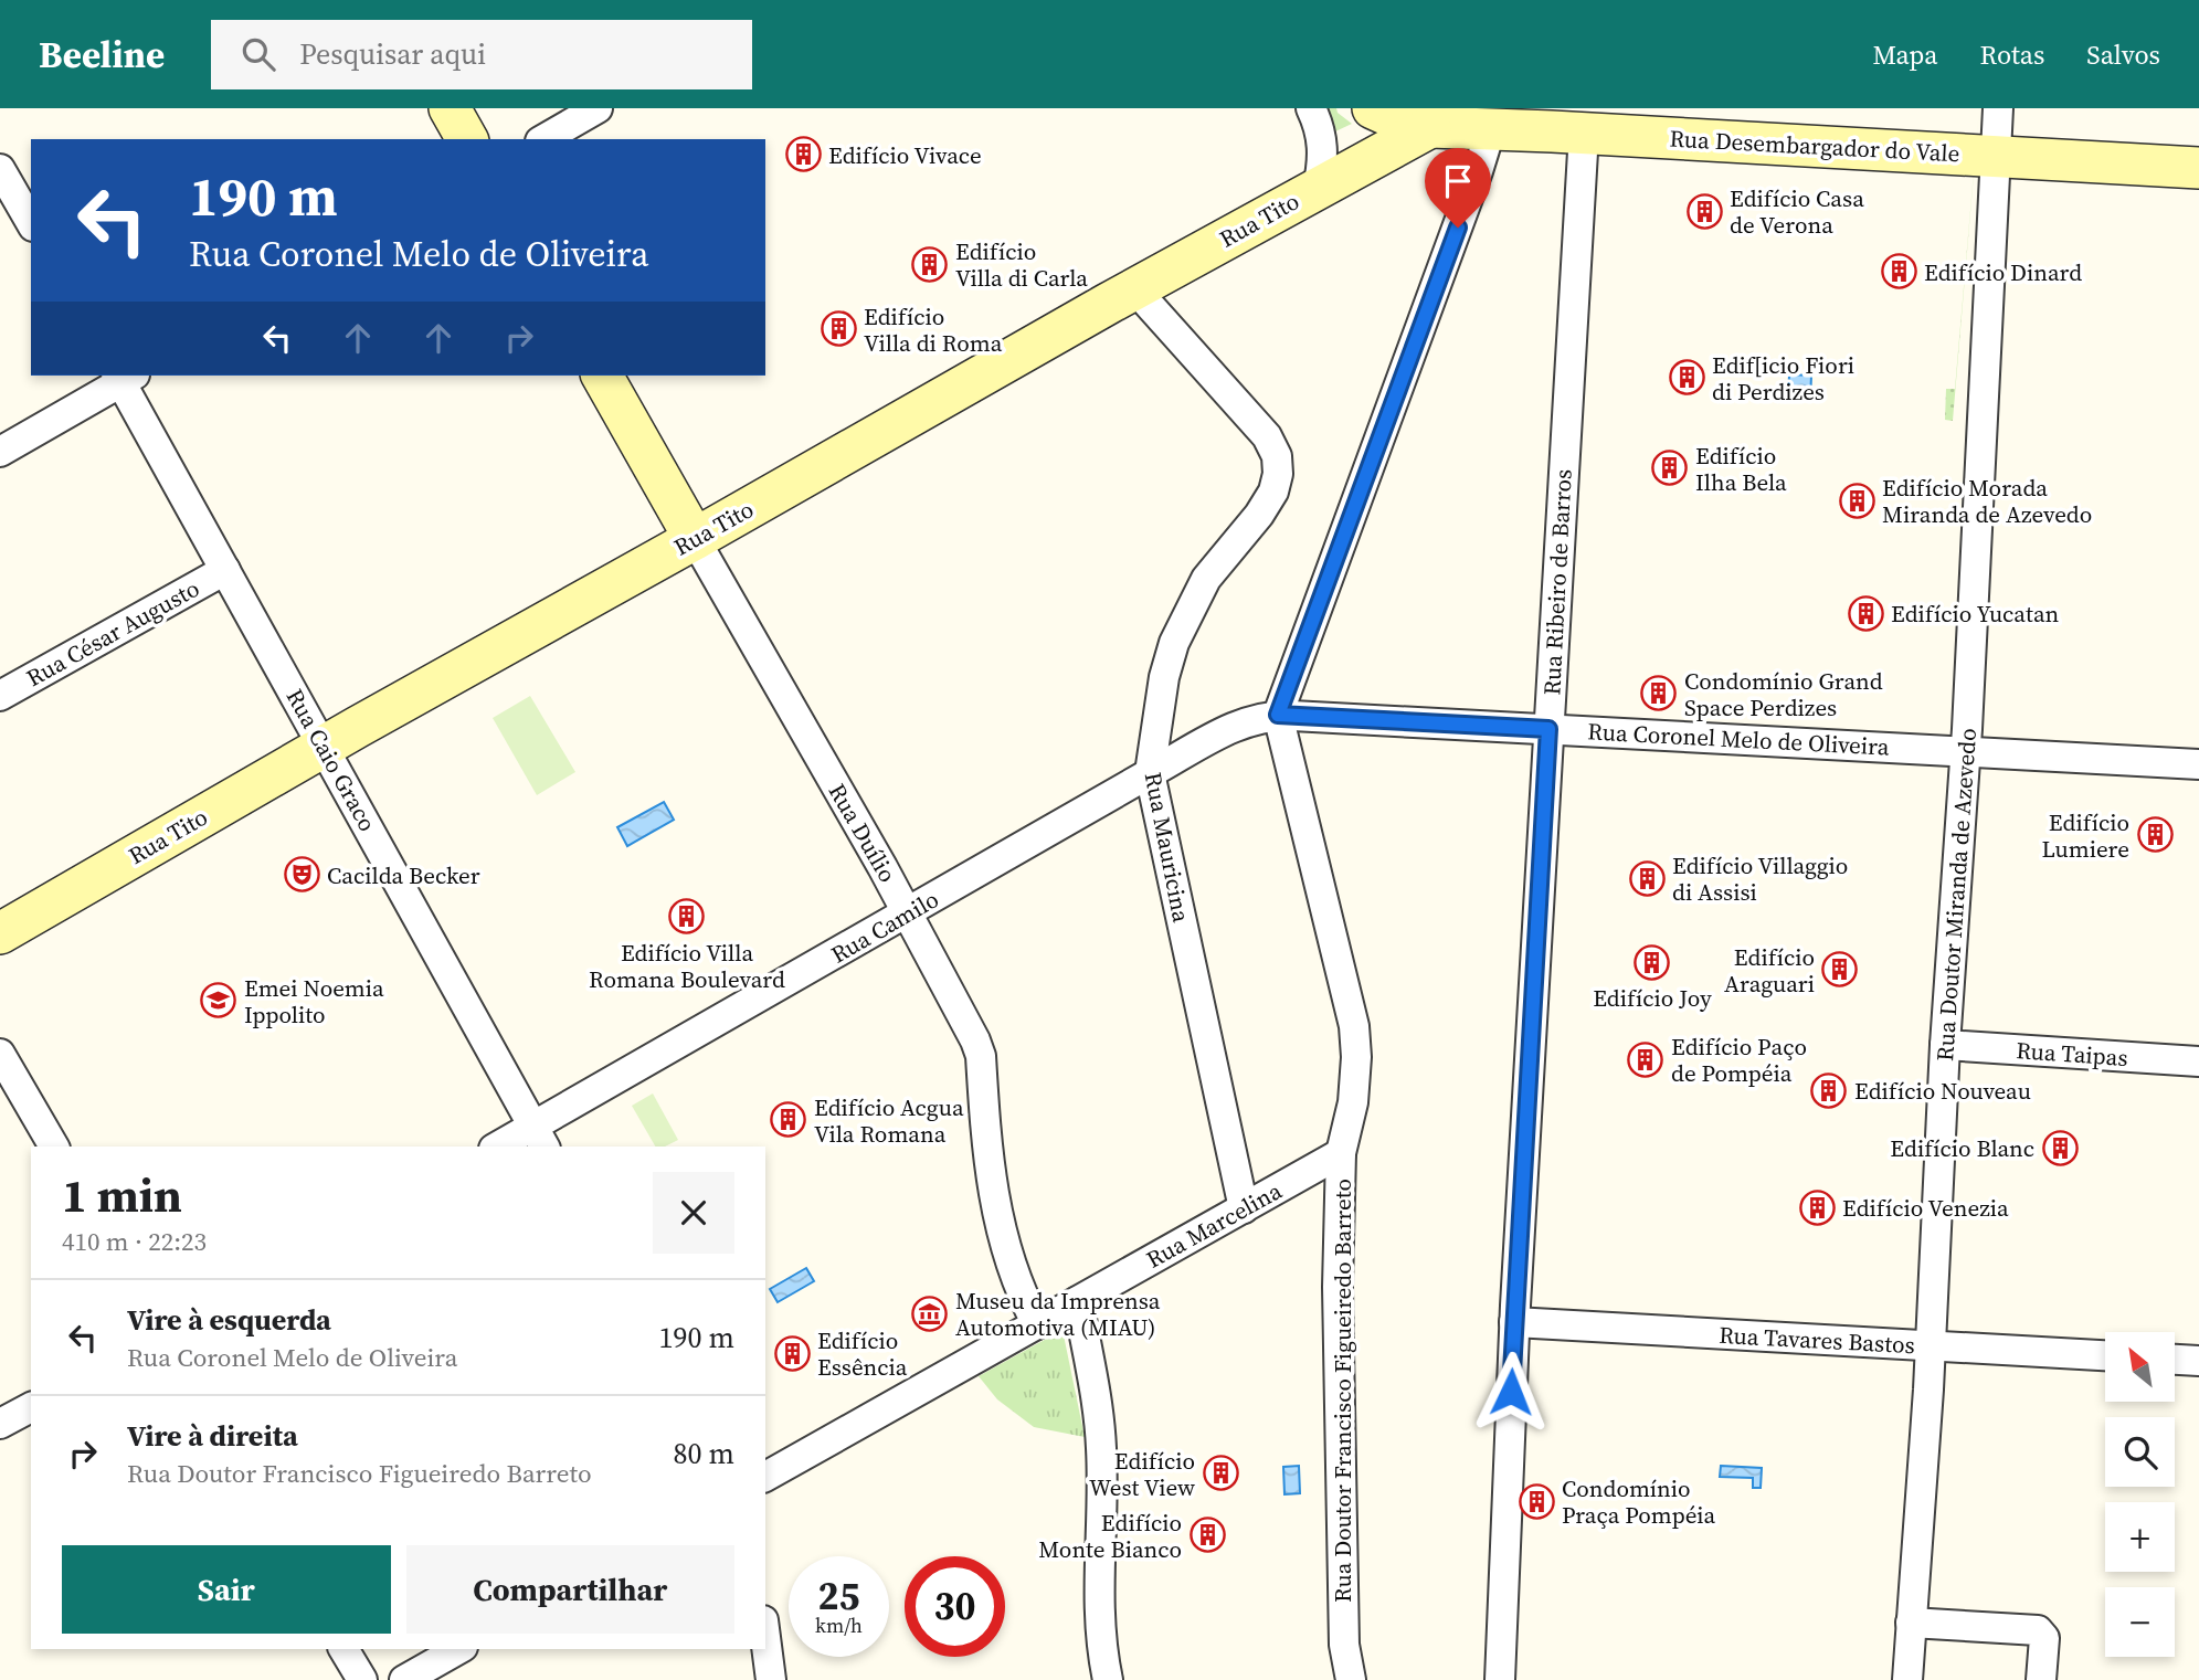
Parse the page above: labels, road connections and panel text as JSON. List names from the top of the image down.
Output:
{
  "streets": {
    "main road": ["Rua Desembargador do Vale", "Rua Tito", "Rua Duílio"],
    "street": [
      "Rua Ribeiro de Barros",
      "Rua César Augusto",
      "Rua Coronel Melo de Oliveira",
      "Rua Caio Graco",
      "Rua Mauricina",
      "Rua Doutor Miranda de Azevedo",
      "Rua Camilo",
      "Rua Taipas",
      "Rua Marcelina",
      "Rua Tavares Bastos",
      "Rua Doutor Francisco Figueiredo Barreto"
    ]
  },
  "crossings": [
    ["Rua Desembargador do Vale", "Rua Tito"],
    ["Rua Desembargador do Vale", "Rua Ribeiro de Barros"],
    ["Rua Desembargador do Vale", "Rua Doutor Miranda de Azevedo"],
    ["Rua Tito", "Rua Caio Graco"],
    ["Rua Tito", "Rua Duílio"],
    ["Rua Tito", "Rua Mauricina"],
    ["Rua Ribeiro de Barros", "Rua Coronel Melo de Oliveira"],
    ["Rua Ribeiro de Barros", "Rua Tavares Bastos"],
    ["Rua César Augusto", "Rua Caio Graco"],
    ["Rua Coronel Melo de Oliveira", "Rua Doutor Miranda de Azevedo"],
    ["Rua Coronel Melo de Oliveira", "Rua Camilo"],
    ["Rua Coronel Melo de Oliveira", "Rua Doutor Francisco Figueiredo Barreto"],
    ["Rua Caio Graco", "Rua Camilo"],
    ["Rua Duílio", "Rua Camilo"],
    ["Rua Duílio", "Rua Marcelina"],
    ["Rua Mauricina", "Rua Camilo"],
    ["Rua Mauricina", "Rua Marcelina"],
    ["Rua Doutor Miranda de Azevedo", "Rua Taipas"],
    ["Rua Doutor Miranda de Azevedo", "Rua Tavares Bastos"],
    ["Rua Camilo", "Rua Doutor Francisco Figueiredo Barreto"],
    ["Rua Marcelina", "Rua Doutor Francisco Figueiredo Barreto"]
  ],
  "places": {
    "building": [
      "Edifício Vivace",
      "Edifício Casa de Verona",
      "Edifício Villa di Carla",
      "Edifício Dinard",
      "Edifício Villa di Roma",
      "Edif[icio Fiori di Perdizes",
      "Edifício Ilha Bela",
      "Edifício Morada Miranda de Azevedo",
      "Edifício Yucatan",
      "Condomínio Grand Space Perdizes",
      "Edifício Lumiere",
      "Edifício Villaggio di Assisi",
      "Edifício Villa Romana Boulevard",
      "Edifício Joy",
      "Edifício Araguari",
      "Edifício Paço de Pompéia",
      "Edifício Nouveau",
      "Edifício Acgua Vila Romana",
      "Edifício Blanc",
      "Edifício Venezia",
      "Edifício Essência",
      "Edifício West View",
      "Condomínio Praça Pompéia",
      "Edifício Monte Bianco"
    ],
    "theatre": ["Cacilda Becker"],
    "school or university": ["Emei Noemia Ippolito"],
    "museum": ["Museu da Imprensa Automotiva (MIAU)"]
  },
  "north": "top left",
  "page": {
    "header": "Beeline",
    "search": "Pesquisar aqui",
    "nav": ["Mapa", "Rotas", "Salvos"],
    "turn": ["190 m", "Rua Coronel Melo de Oliveira"],
    "heading": ["1 min", "410 m · 22:23"],
    "list": [
      {
        "name": "Vire à esquerda",
        "note": "Rua Coronel Melo de Oliveira",
        "value": "190 m"
      },
      {
        "name": "Vire à direita",
        "note": "Rua Doutor Francisco Figueiredo Barreto",
        "value": "80 m"
      }
    ],
    "map_buttons": ["+", "−"],
    "buttons": ["Sair", "Compartilhar"],
    "speed": "25 km/h",
    "limit": "30"
  }
}
